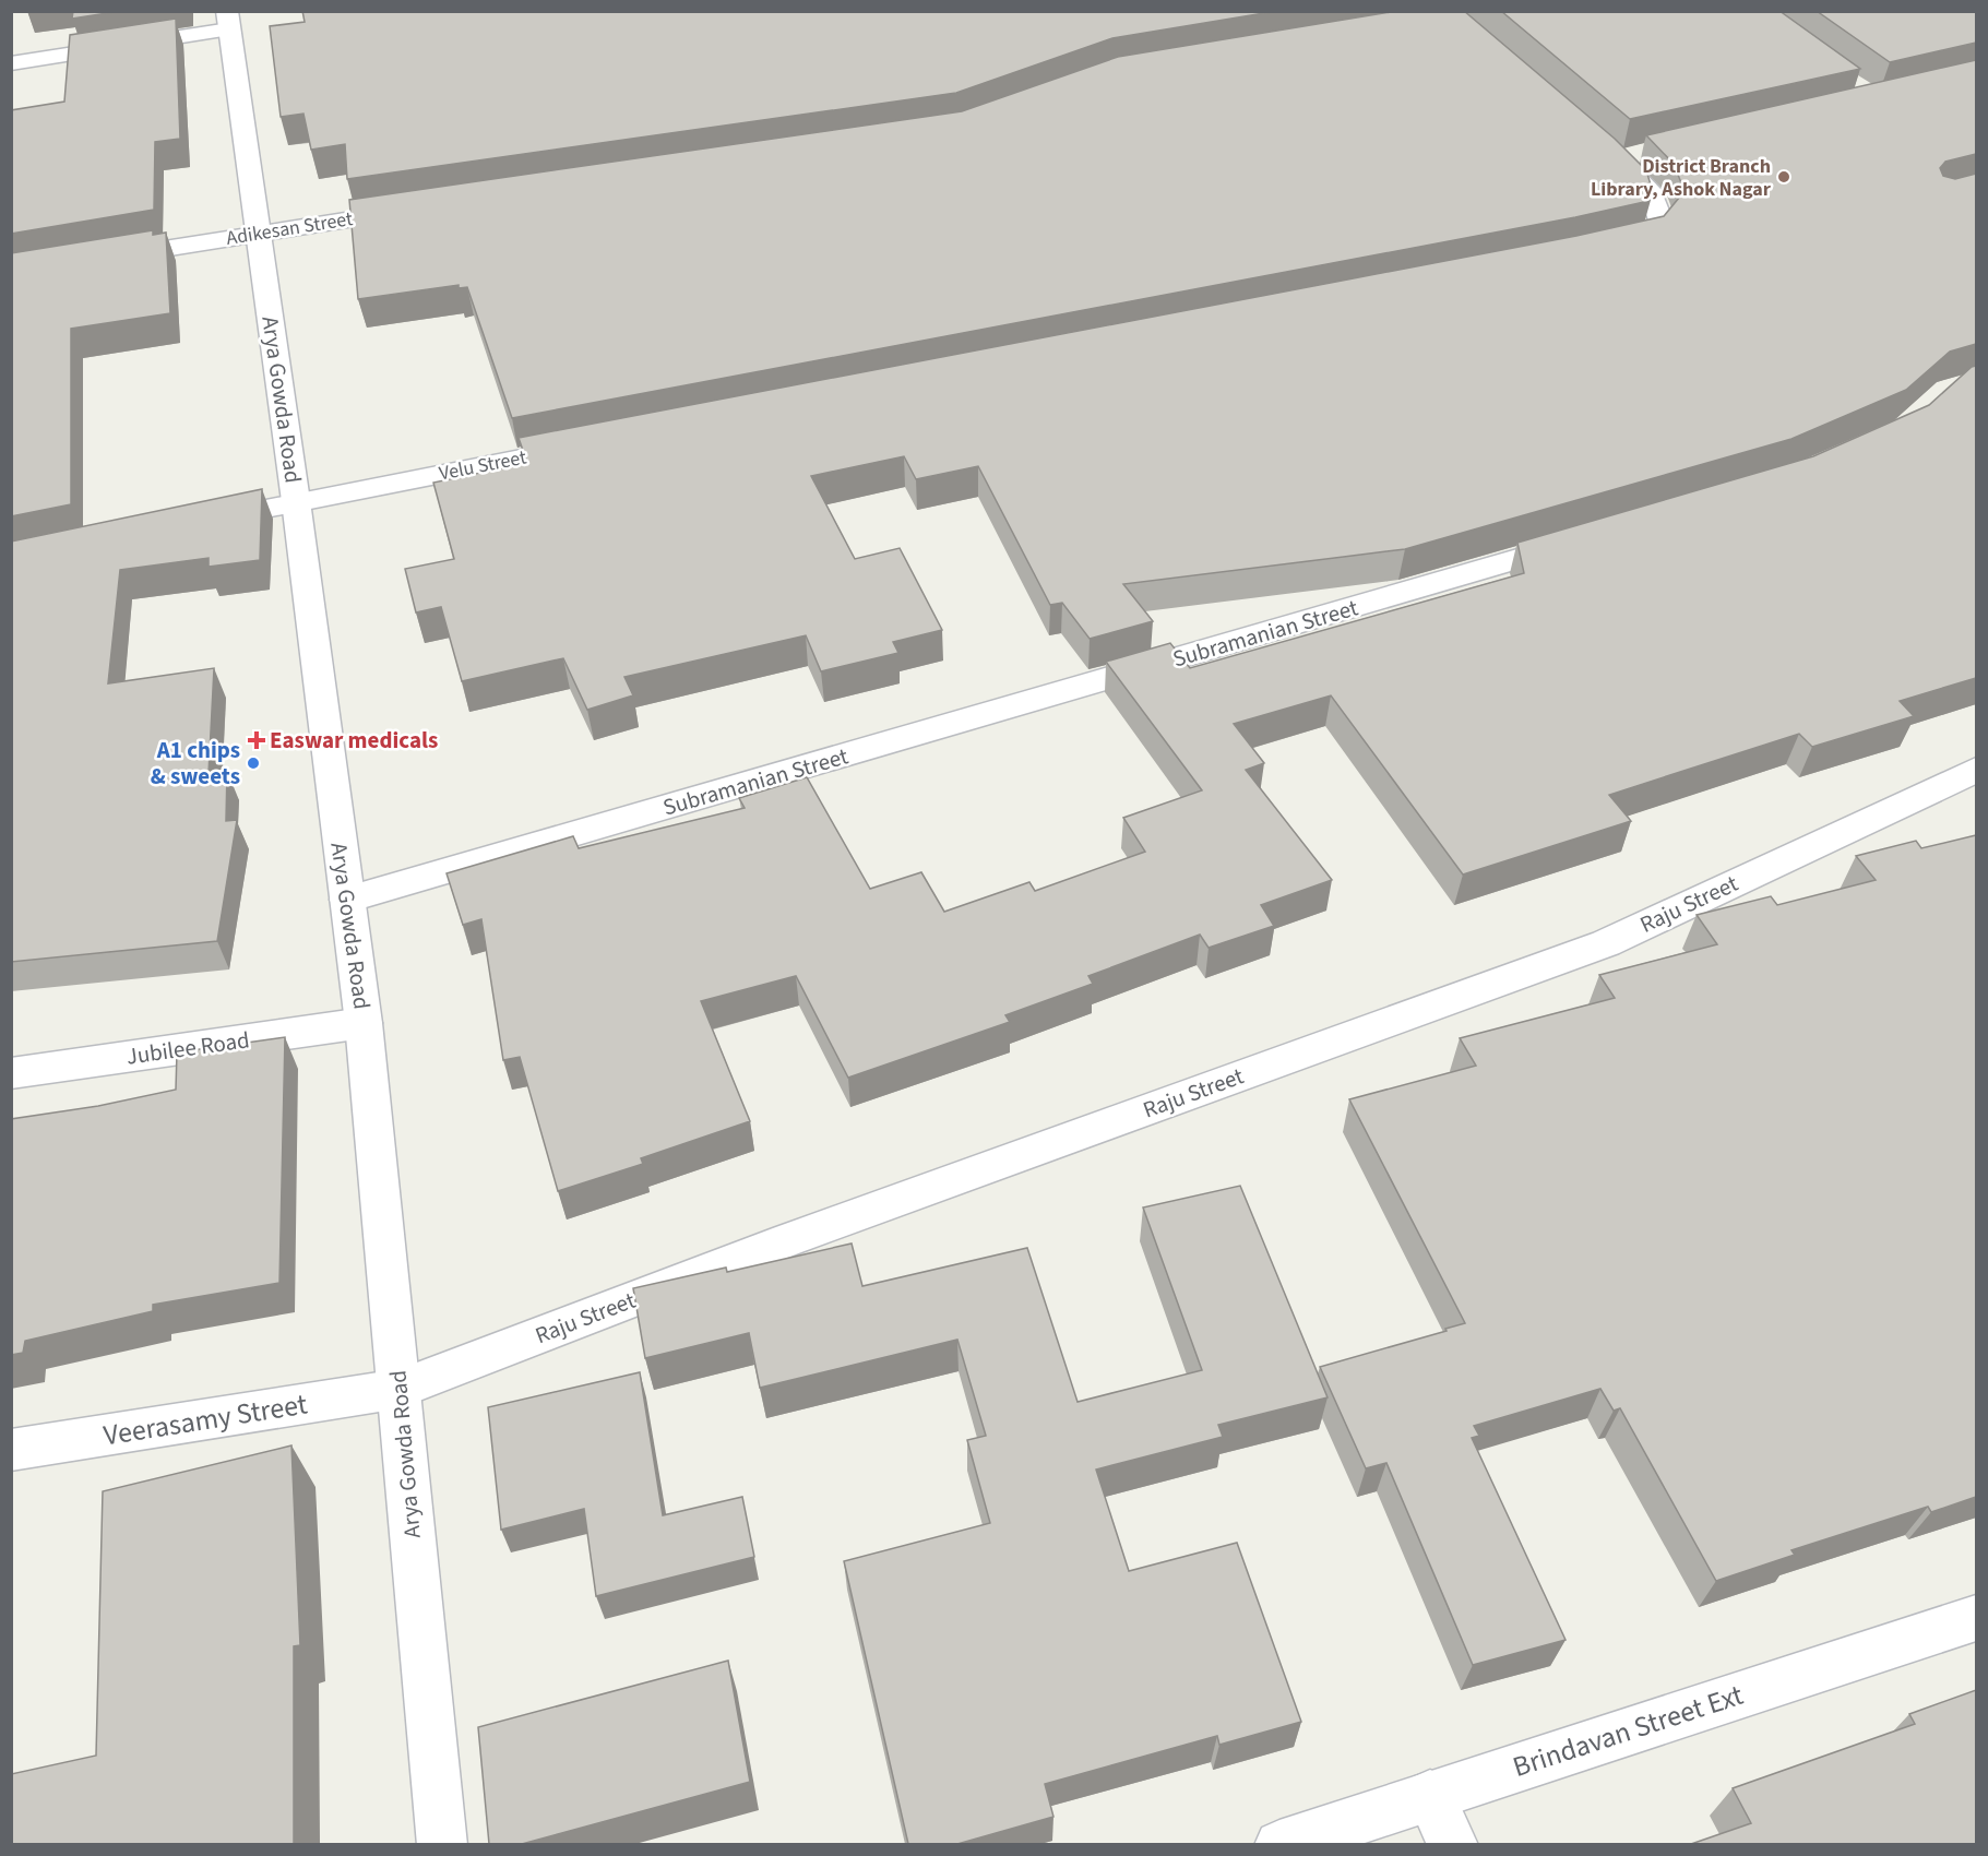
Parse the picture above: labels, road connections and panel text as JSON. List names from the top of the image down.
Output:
{
  "streets": {
    "street": [
      "Adikesan Street",
      "Arya Gowda Road",
      "Velu Street",
      "Subramanian Street",
      "Raju Street",
      "Jubilee Road",
      "Veerasamy Street",
      "Brindavan Street Ext"
    ]
  },
  "crossings": [
    ["Adikesan Street", "Arya Gowda Road"],
    ["Arya Gowda Road", "Velu Street"],
    ["Arya Gowda Road", "Subramanian Street"],
    ["Arya Gowda Road", "Raju Street"],
    ["Arya Gowda Road", "Jubilee Road"],
    ["Arya Gowda Road", "Veerasamy Street"],
    ["Raju Street", "Veerasamy Street"]
  ],
  "places": {
    "other": ["District Branch Library, Ashok Nagar", "A1 chips & sweets"],
    "health": ["Easwar medicals"]
  }
}
